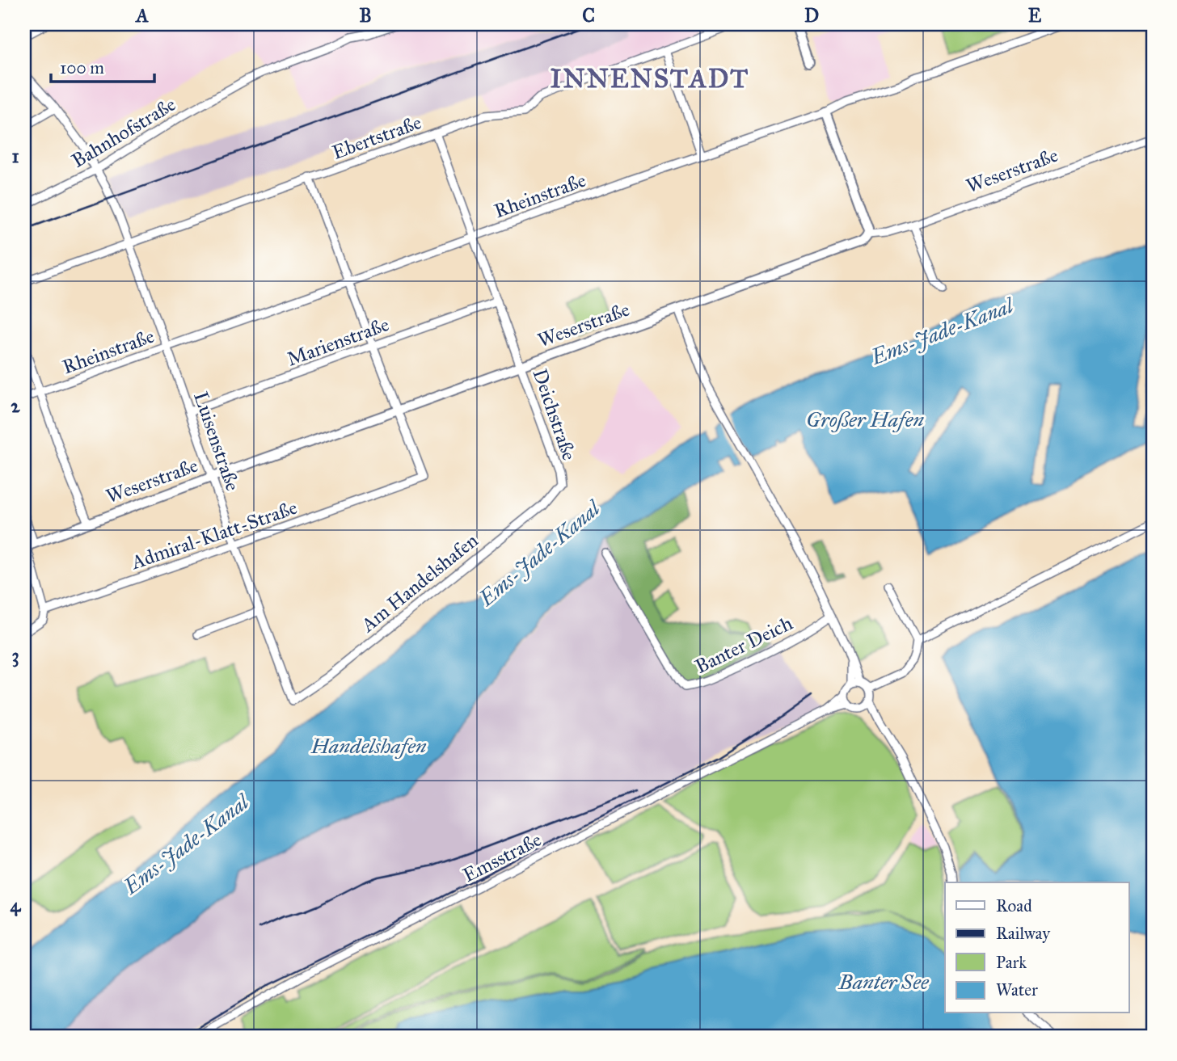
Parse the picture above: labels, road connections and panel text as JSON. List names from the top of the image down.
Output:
{
  "streets": {
    "street": [
      "Bahnhofstraße",
      "Ebertstraße",
      "Weserstraße",
      "Rheinstraße",
      "Marienstraße",
      "Deichstraße",
      "Luisenstraße",
      "Admiral-Klatt-Straße",
      "Am Handelshafen",
      "Banter Deich",
      "Emsstraße"
    ]
  },
  "crossings": [
    ["Bahnhofstraße", "Luisenstraße"],
    ["Ebertstraße", "Deichstraße"],
    ["Ebertstraße", "Luisenstraße"],
    ["Weserstraße", "Deichstraße"],
    ["Weserstraße", "Luisenstraße"],
    ["Weserstraße", "Admiral-Klatt-Straße"],
    ["Rheinstraße", "Deichstraße"],
    ["Rheinstraße", "Luisenstraße"],
    ["Marienstraße", "Deichstraße"],
    ["Marienstraße", "Luisenstraße"],
    ["Deichstraße", "Am Handelshafen"],
    ["Luisenstraße", "Admiral-Klatt-Straße"],
    ["Luisenstraße", "Am Handelshafen"]
  ],
  "districts": ["INNENSTADT"],
  "water": [
    "Ems-Jade-Kanal",
    "Großer Hafen",
    "Handelshafen",
    "Banter See"
  ],
  "legend": [
    "Road",
    "Railway",
    "Park",
    "Water"
  ],
  "scale_bar": "100 m",
  "grid": {
    "columns": [
      "A",
      "B",
      "C",
      "D",
      "E"
    ],
    "rows": [
      "1",
      "2",
      "3",
      "4"
    ]
  }
}
